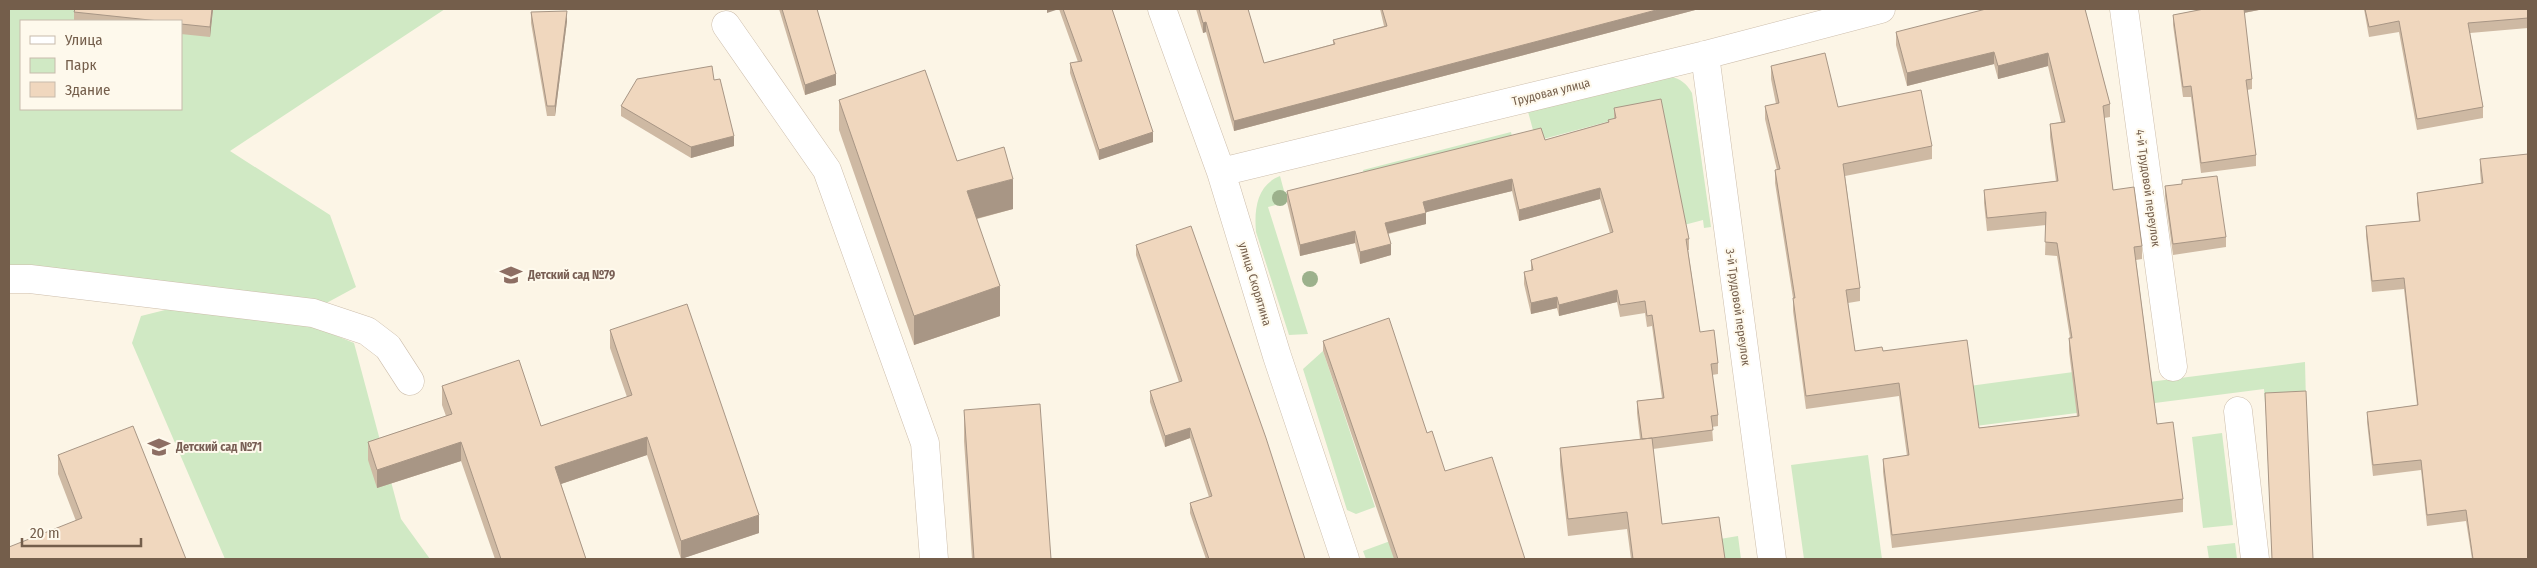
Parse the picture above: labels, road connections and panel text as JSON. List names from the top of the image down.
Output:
{
  "streets": {
    "street": [
      "Трудовая улица",
      "4-й Трудовой переулок",
      "улица Скорятина",
      "3-й Трудовой переулок"
    ]
  },
  "crossings": [
    ["Трудовая улица", "улица Скорятина"],
    ["Трудовая улица", "3-й Трудовой переулок"]
  ],
  "places": {
    "school or university": ["Детский сад №79", "Детский сад №71"]
  },
  "legend": ["Улица", "Парк", "Здание"],
  "scale_bar": "20 m"
}
